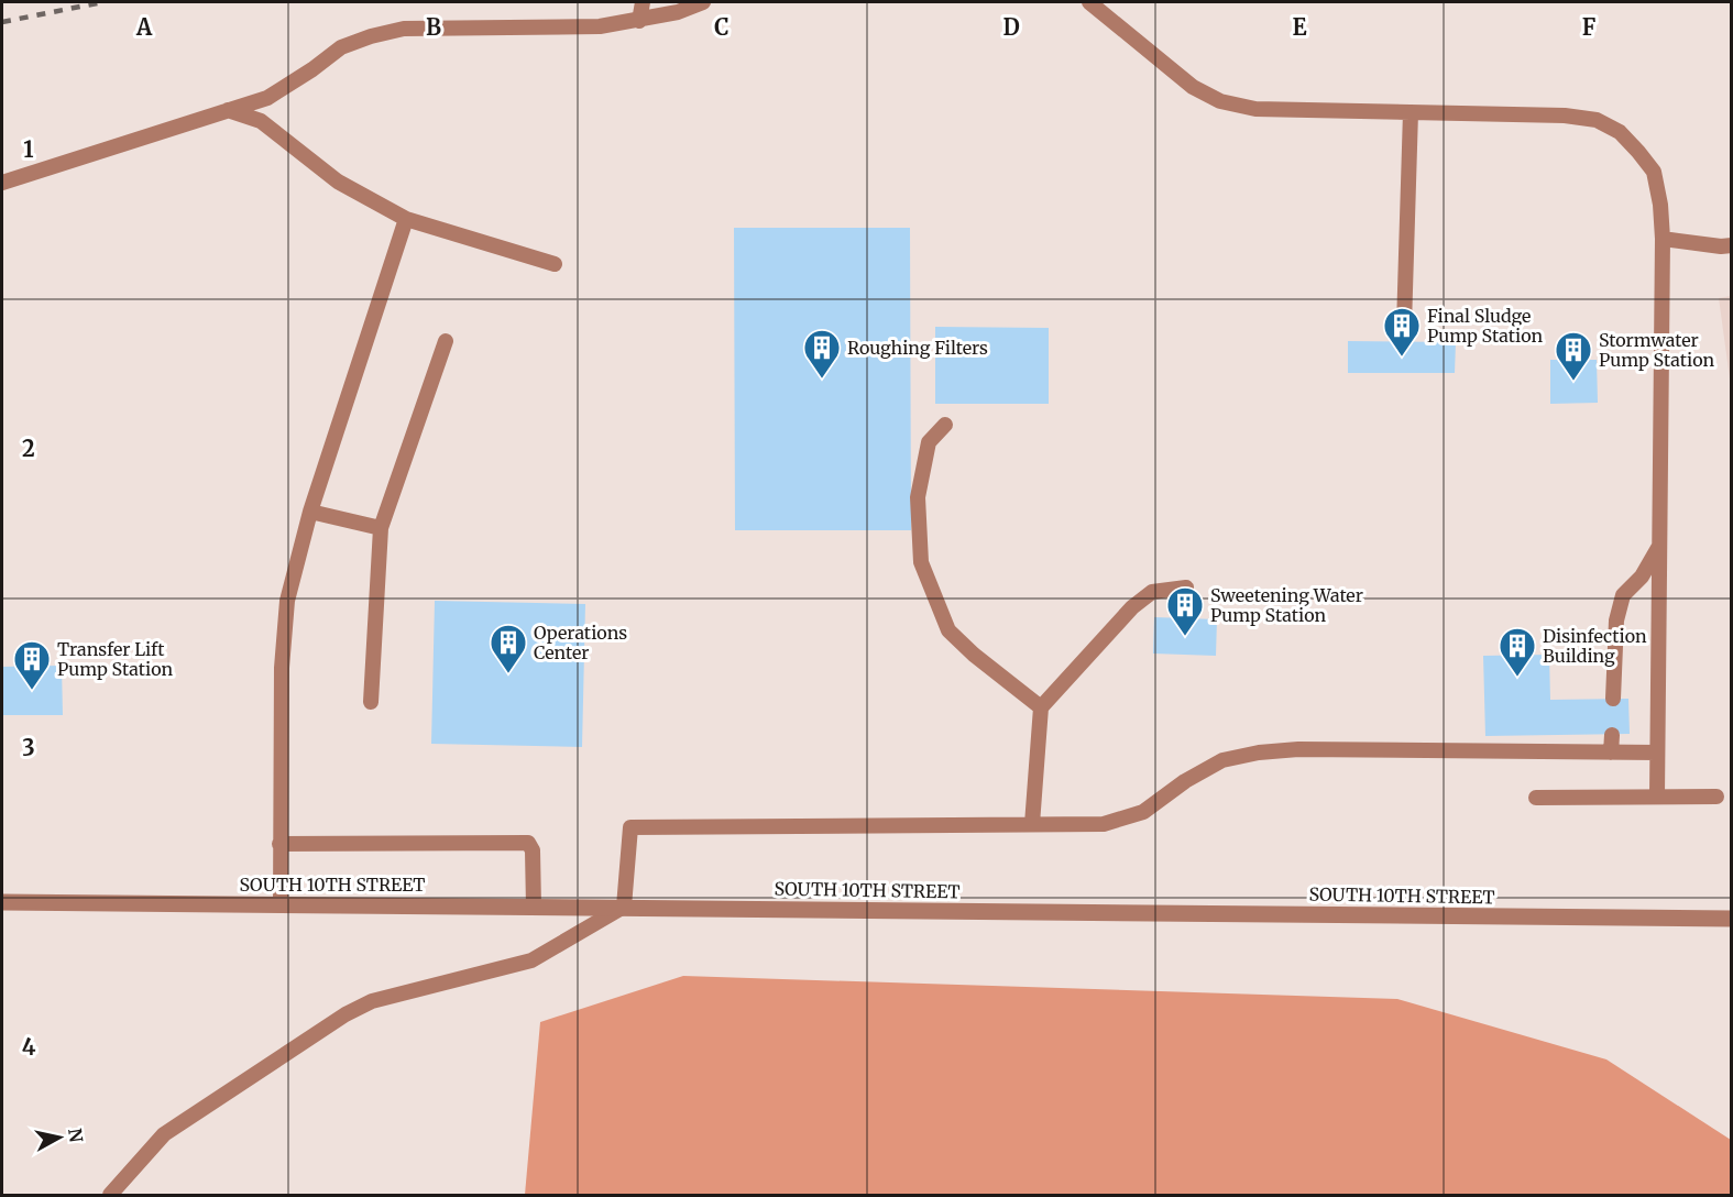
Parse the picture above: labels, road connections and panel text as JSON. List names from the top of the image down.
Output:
{
  "streets": {
    "street": ["SOUTH 10TH STREET"]
  },
  "places": {
    "building": [
      "Final Sludge Pump Station",
      "Roughing Filters",
      "Stormwater Pump Station",
      "Sweetening Water Pump Station",
      "Operations Center",
      "Disinfection Building",
      "Transfer Lift Pump Station"
    ]
  },
  "north": "right",
  "grid": {
    "columns": [
      "A",
      "B",
      "C",
      "D",
      "E",
      "F"
    ],
    "rows": [
      "1",
      "2",
      "3",
      "4"
    ]
  }
}
